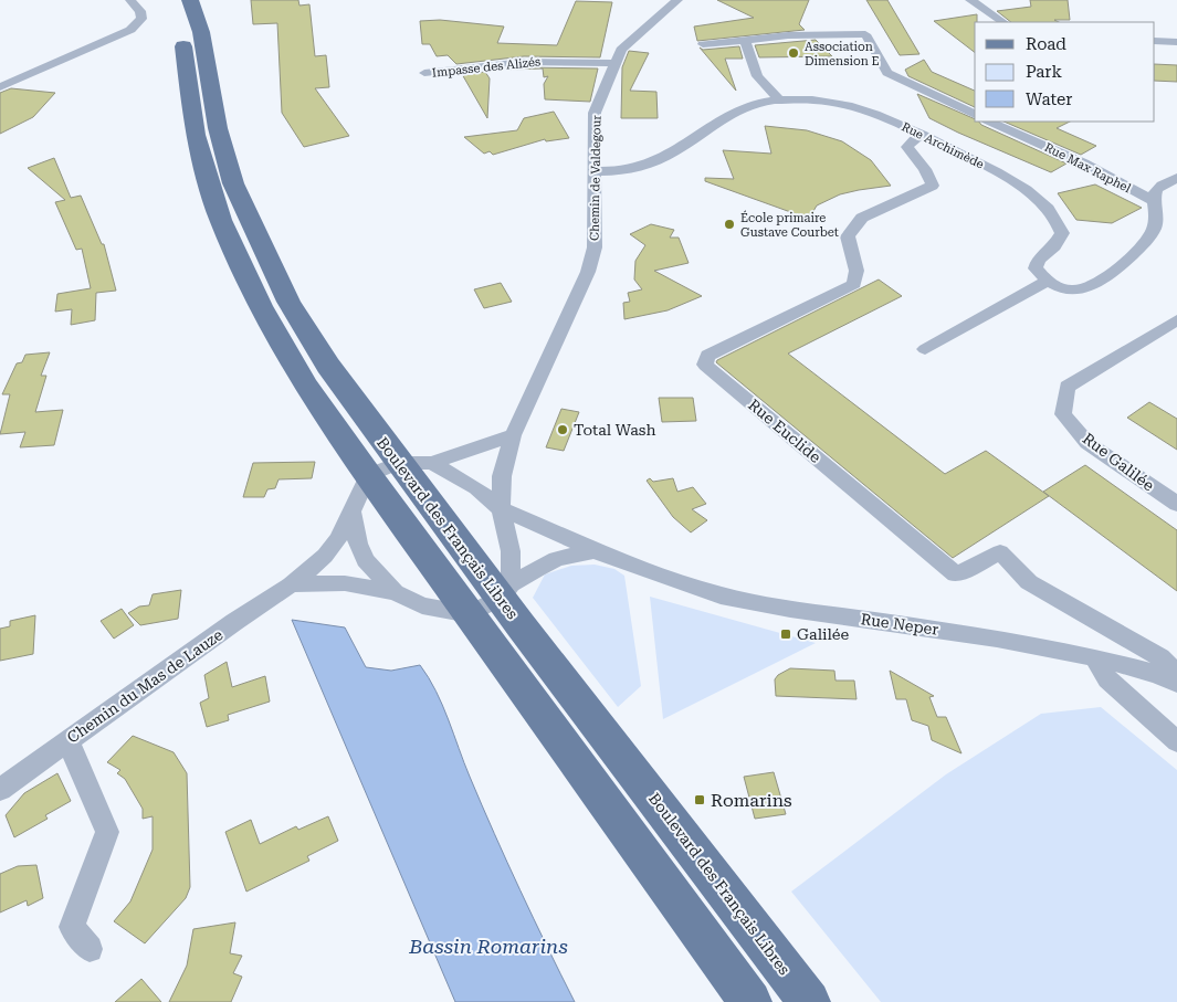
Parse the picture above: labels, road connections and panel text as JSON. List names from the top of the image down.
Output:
{
  "streets": {
    "main road": ["Boulevard des Français Libres"],
    "street": [
      "Impasse des Alizés",
      "Rue Archimède",
      "Rue Max Raphel",
      "Chemin de Valdegour",
      "Rue Euclide",
      "Rue Galilée",
      "Rue Neper",
      "Chemin du Mas de Lauze"
    ]
  },
  "crossings": [
    ["Impasse des Alizés", "Chemin de Valdegour"],
    ["Rue Archimède", "Chemin de Valdegour"],
    ["Rue Archimède", "Rue Euclide"],
    ["Chemin de Valdegour", "Boulevard des Français Libres"],
    ["Chemin de Valdegour", "Rue Neper"],
    ["Boulevard des Français Libres", "Chemin du Mas de Lauze"]
  ],
  "water": ["Bassin Romarins"],
  "places": {
    "other": ["Association Dimension E", "École primaire Gustave Courbet", "Total Wash"],
    "transit": ["Galilée", "Romarins"]
  },
  "legend": ["Road", "Park", "Water"]
}
